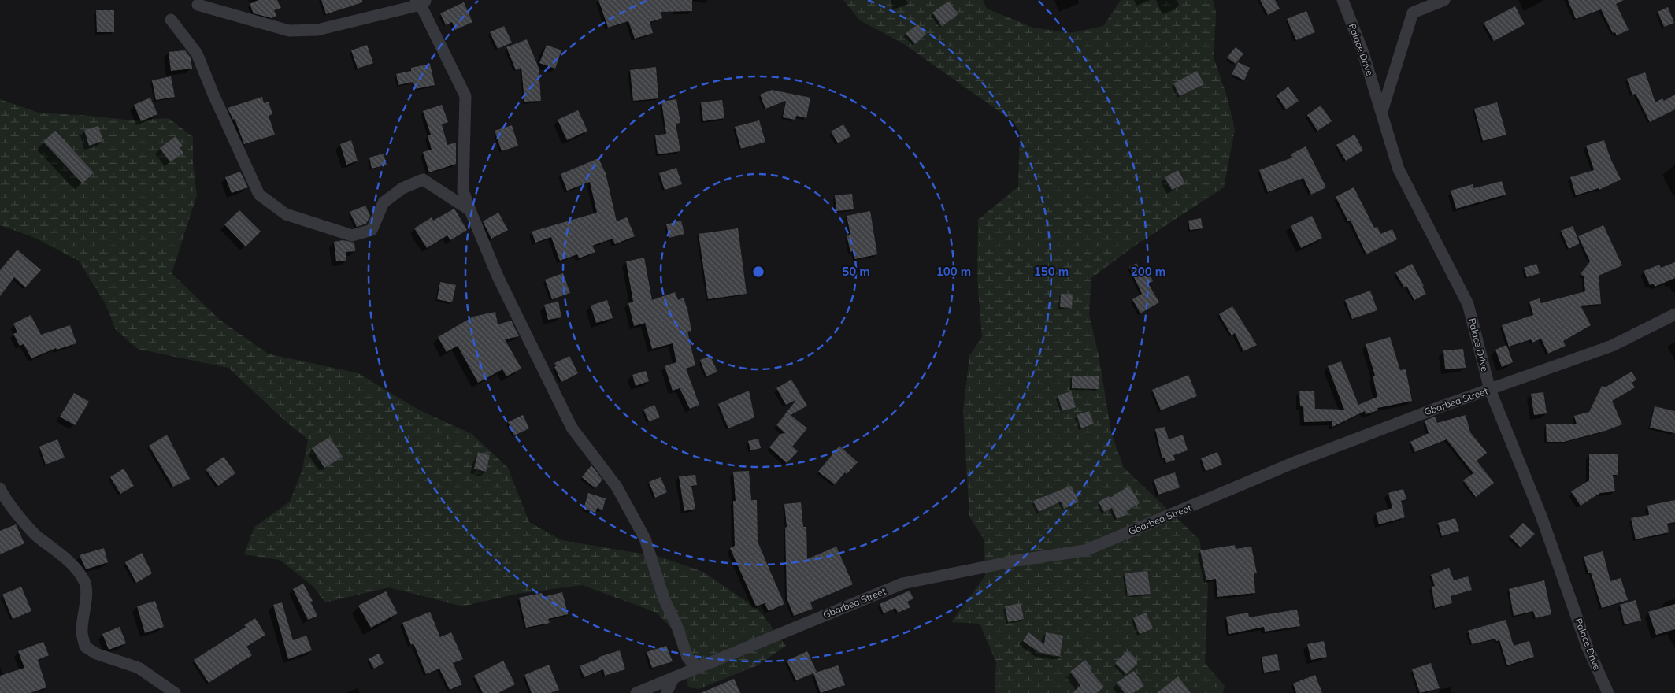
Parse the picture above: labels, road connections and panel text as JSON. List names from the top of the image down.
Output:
{
  "streets": {
    "street": ["Palace Drive", "Gbarbea Street"]
  },
  "crossings": [
    ["Palace Drive", "Gbarbea Street"]
  ],
  "rings": [
    "50 m",
    "100 m",
    "150 m",
    "200 m"
  ]
}
